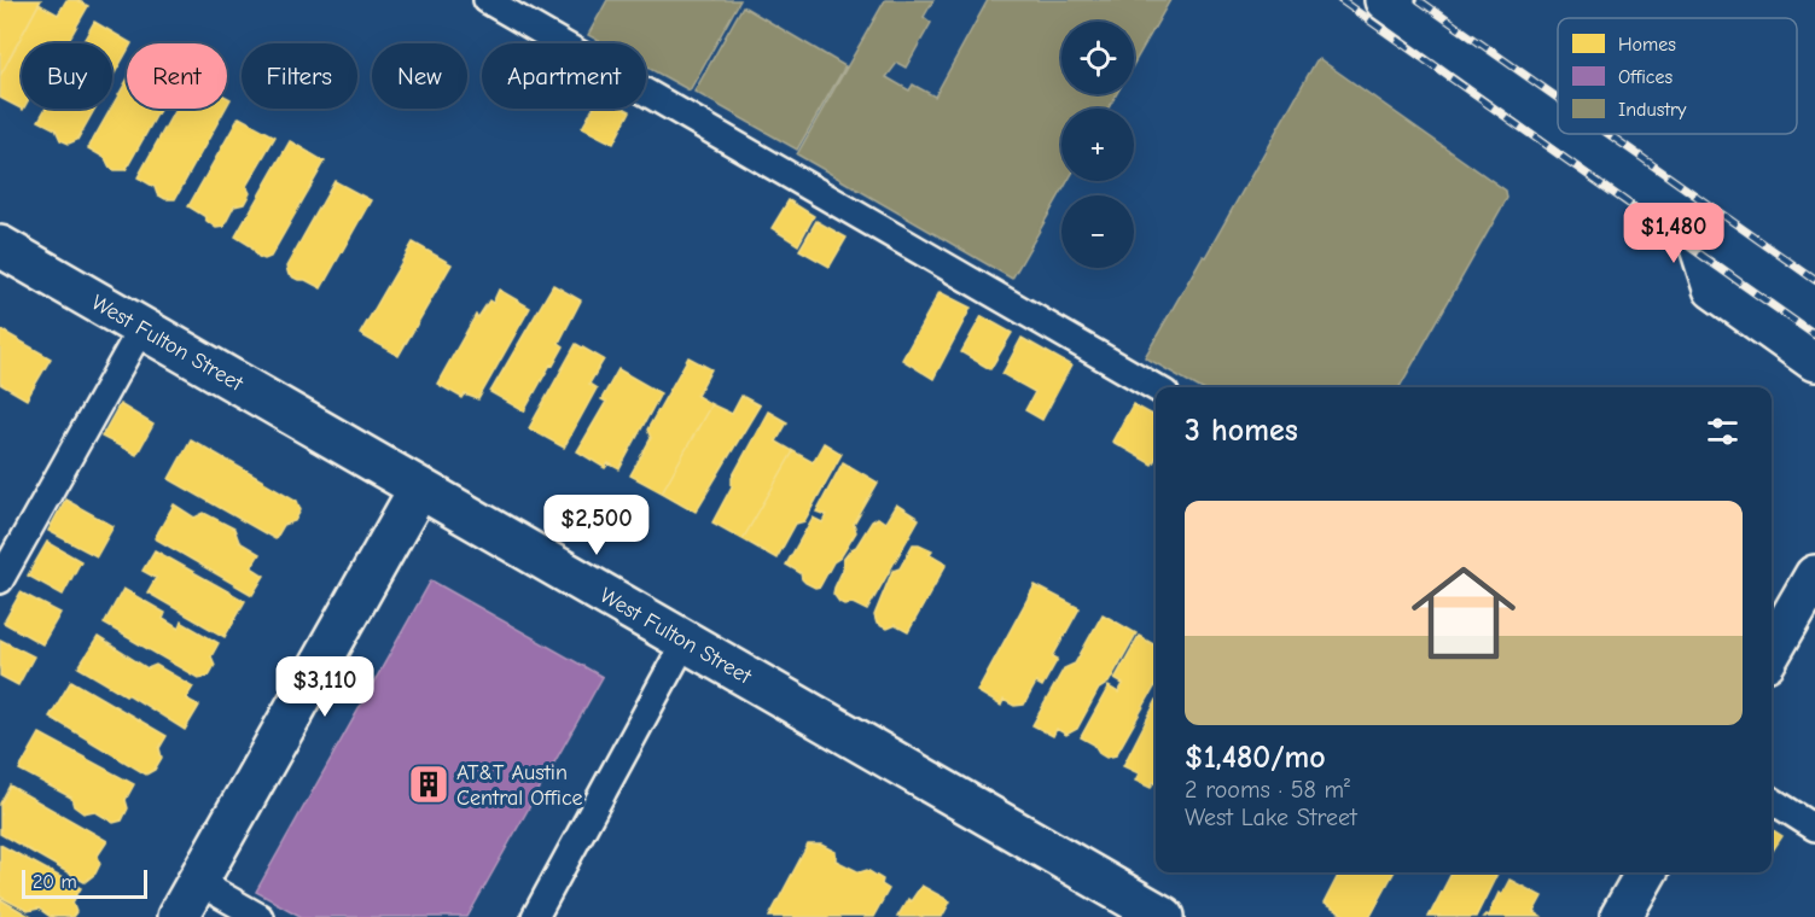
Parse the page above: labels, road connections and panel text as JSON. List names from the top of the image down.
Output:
{
  "streets": {
    "street": ["West Fulton Street"]
  },
  "places": {
    "building": ["AT&T Austin Central Office"]
  },
  "legend": ["Homes", "Offices", "Industry"],
  "scale_bar": "20 m",
  "page": {
    "map_buttons": ["+", "−"],
    "chip": [
      "Buy",
      "Rent",
      "Filters",
      "New",
      "Apartment"
    ],
    "price": ["$1,480", "$2,500", "$3,110"],
    "heading": "3 homes",
    "list": [
      {
        "name": "$1,480/mo",
        "note": "2 rooms · 58 m² · West Lake Street"
      }
    ],
    "scale": "20 m"
  }
}
